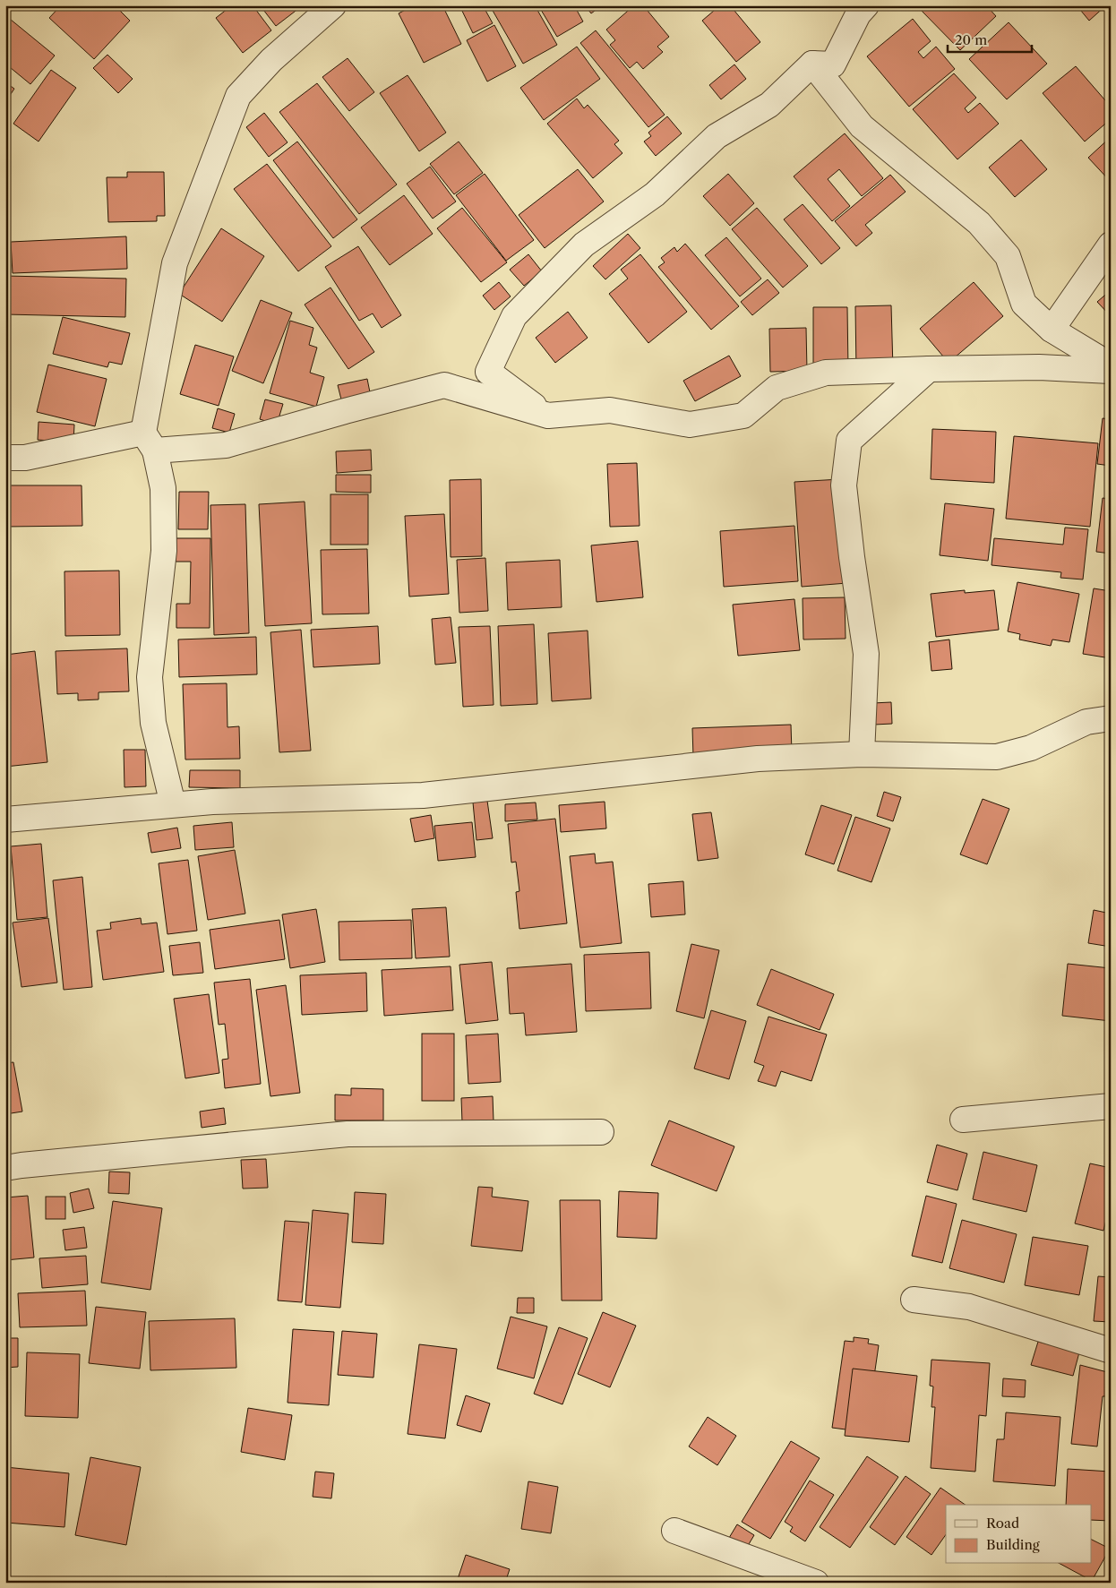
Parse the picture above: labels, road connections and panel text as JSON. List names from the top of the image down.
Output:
{
  "legend": ["Road", "Building"],
  "scale_bar": "20 m"
}
